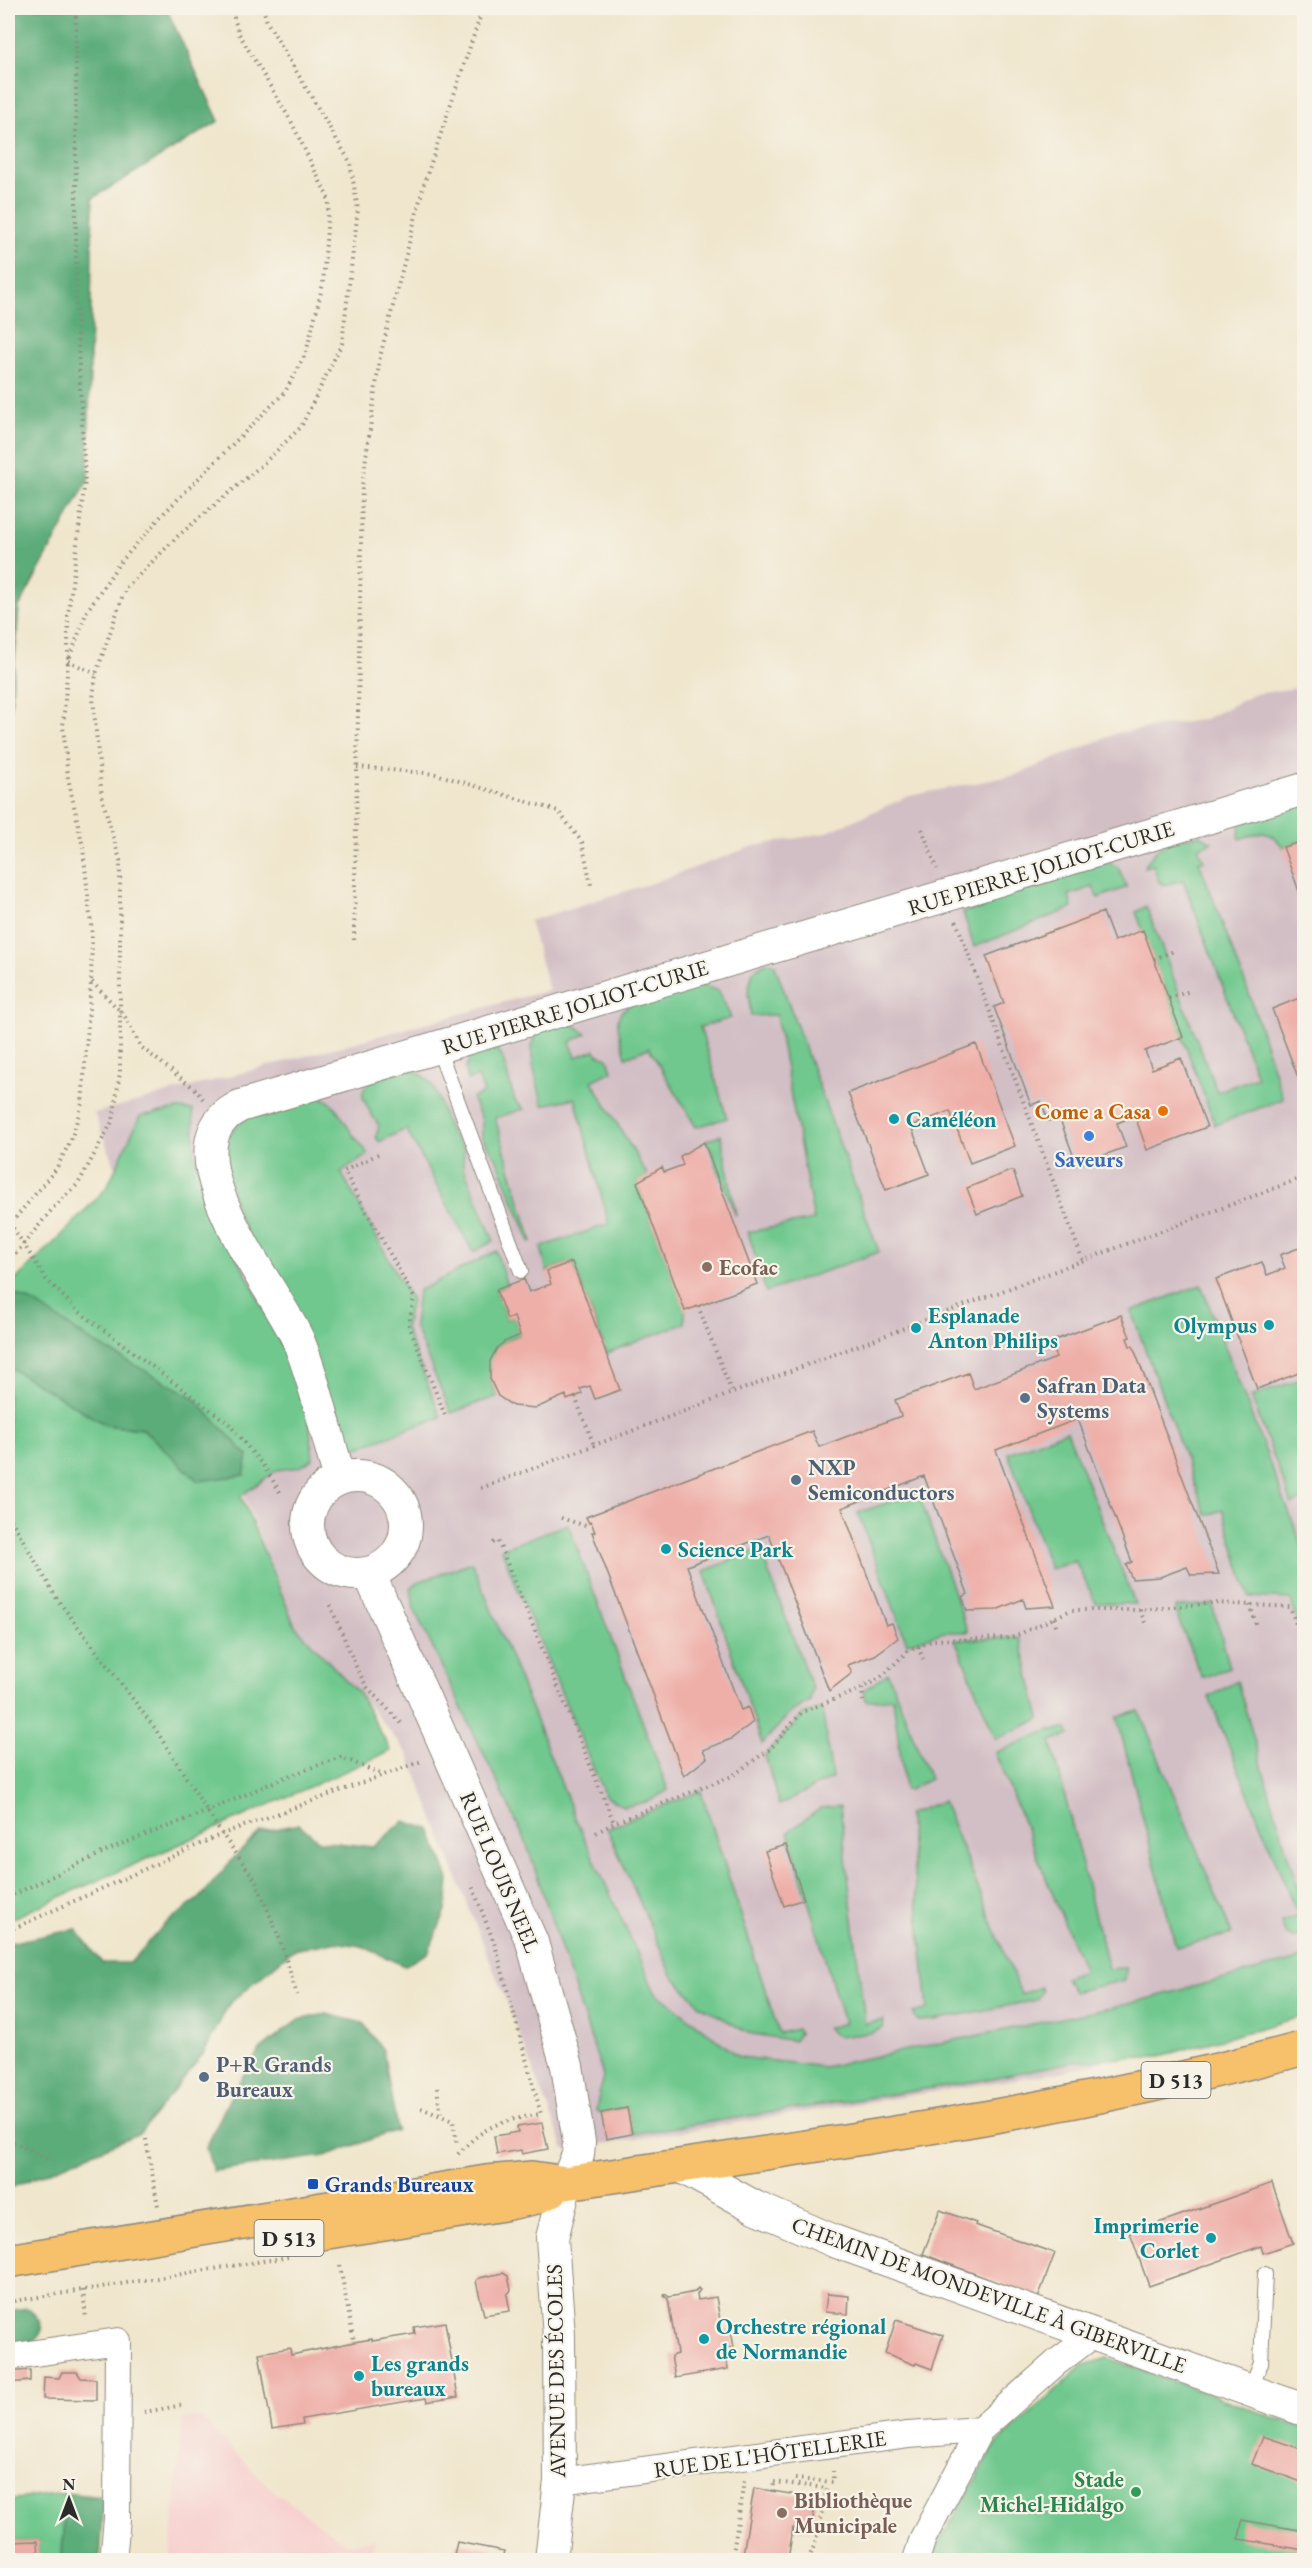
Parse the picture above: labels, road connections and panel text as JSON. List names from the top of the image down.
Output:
{
  "streets": {
    "main road": ["D 513"],
    "street": [
      "RUE PIERRE JOLIOT-CURIE",
      "RUE LOUIS NEEL",
      "CHEMIN DE MONDEVILLE À GIBERVILLE",
      "AVENUE DES ÉCOLES",
      "RUE DE L'HÔTELLERIE"
    ]
  },
  "crossings": [
    ["RUE LOUIS NEEL", "D 513"],
    ["RUE LOUIS NEEL", "AVENUE DES ÉCOLES"],
    ["D 513", "CHEMIN DE MONDEVILLE À GIBERVILLE"],
    ["D 513", "AVENUE DES ÉCOLES"],
    ["AVENUE DES ÉCOLES", "RUE DE L'HÔTELLERIE"]
  ],
  "places": {
    "other": [
      "Come a Casa",
      "Caméléon",
      "Saveurs",
      "Ecofac",
      "Olympus",
      "Esplanade Anton Philips",
      "Safran Data Systems",
      "NXP Semiconductors",
      "Science Park",
      "P+R Grands Bureaux",
      "Imprimerie Corlet",
      "Orchestre régional de Normandie",
      "Les grands bureaux",
      "Stade Michel-Hidalgo",
      "Bibliothèque Municipale"
    ],
    "transit": ["Grands Bureaux"]
  },
  "north": "top"
}
